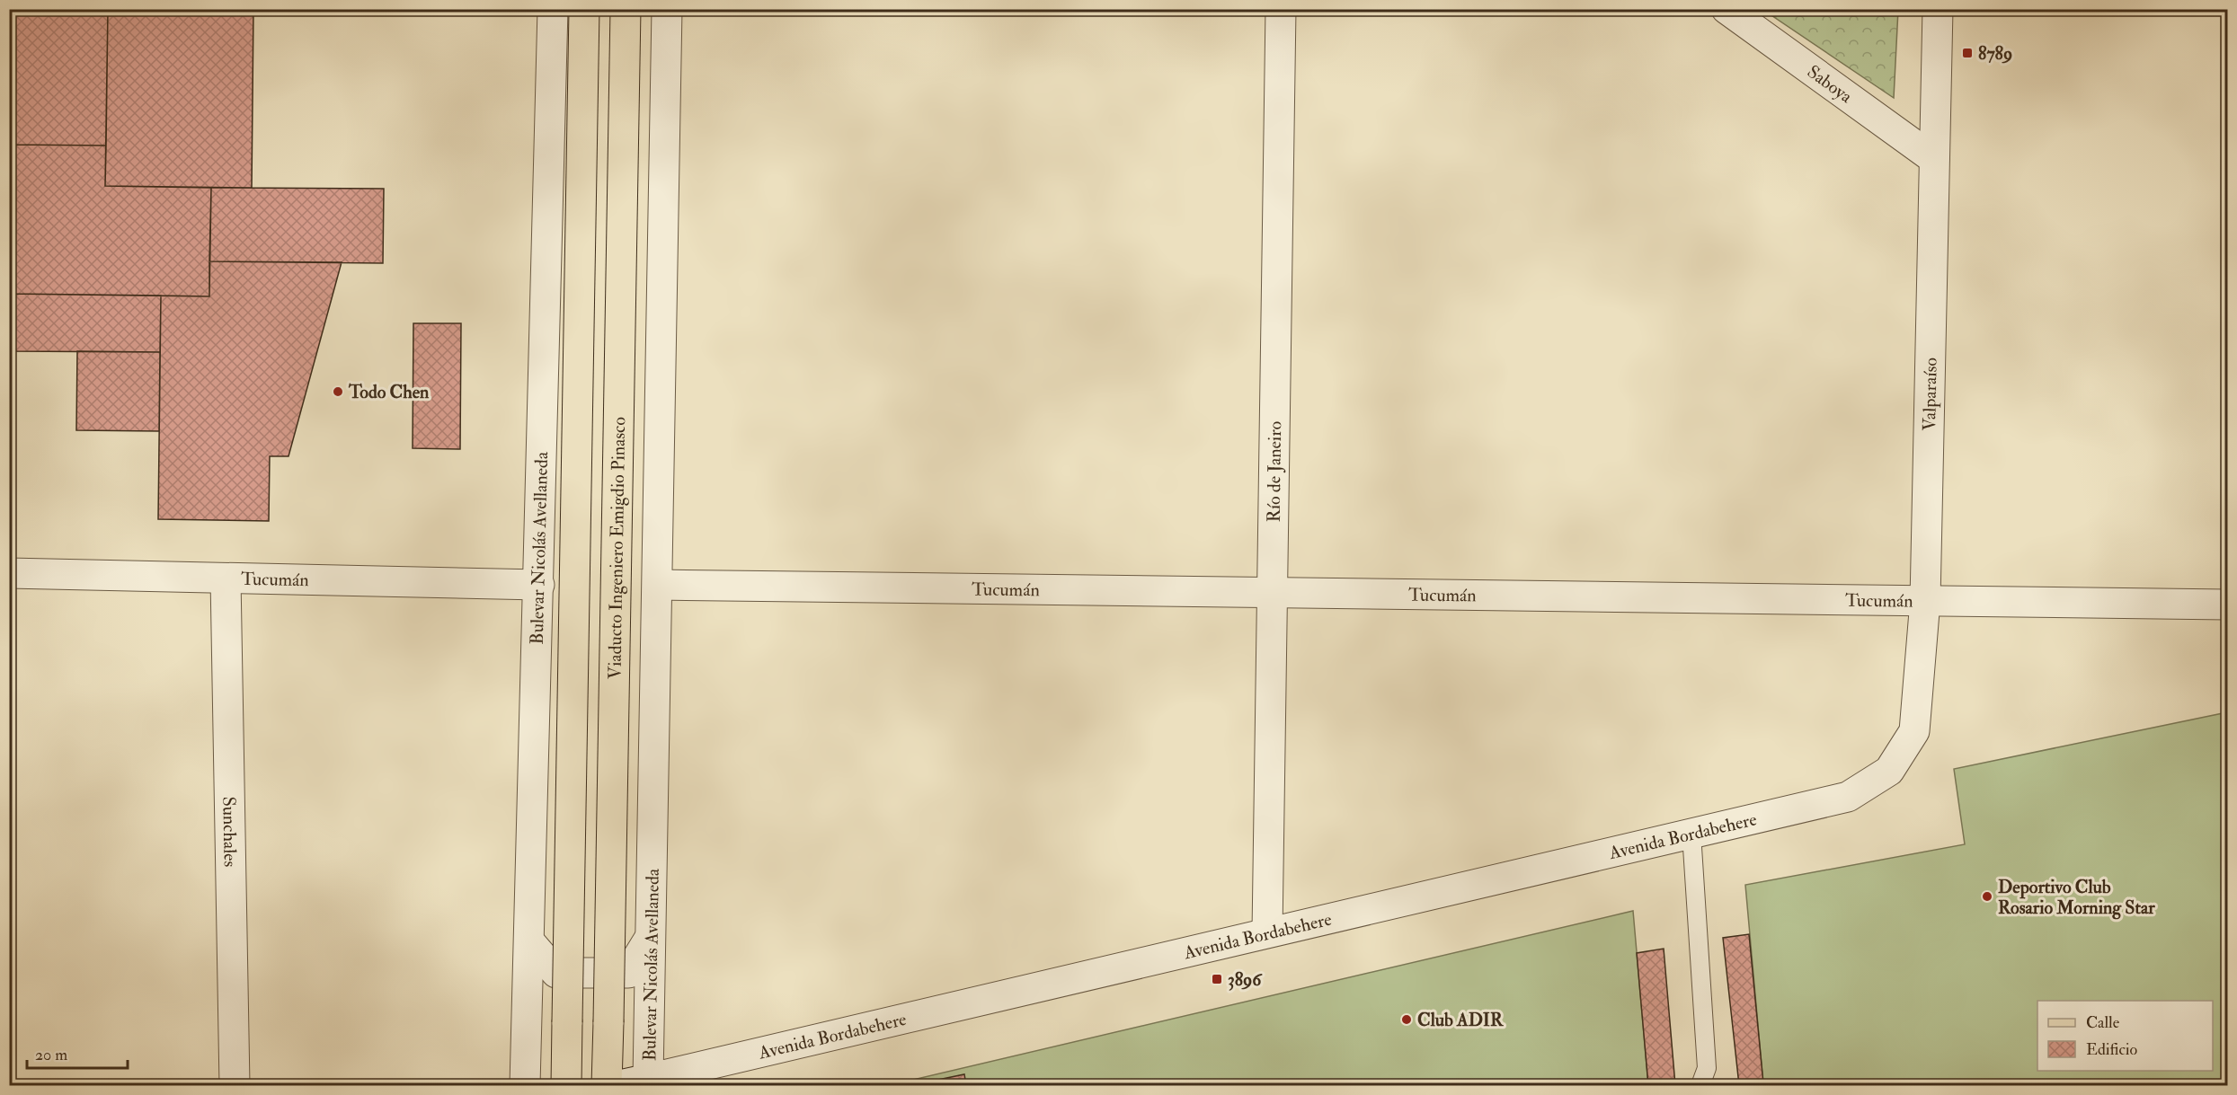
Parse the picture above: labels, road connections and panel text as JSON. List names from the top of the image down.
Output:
{
  "streets": {
    "main road": ["Viaducto Ingeniero Emigdio Pinasco"],
    "street": [
      "Saboya",
      "Valparaíso",
      "Río de Janeiro",
      "Bulevar Nicolás Avellaneda",
      "Tucumán",
      "Sunchales",
      "Avenida Bordabehere"
    ]
  },
  "crossings": [
    ["Saboya", "Valparaíso"],
    ["Valparaíso", "Tucumán"],
    ["Valparaíso", "Avenida Bordabehere"],
    ["Río de Janeiro", "Tucumán"],
    ["Río de Janeiro", "Avenida Bordabehere"],
    ["Bulevar Nicolás Avellaneda", "Tucumán"],
    ["Bulevar Nicolás Avellaneda", "Avenida Bordabehere"],
    ["Tucumán", "Sunchales"]
  ],
  "places": {
    "transit": ["8789", "3896"],
    "other": ["Todo Chen", "Deportivo Club Rosario Morning Star", "Club ADIR"]
  },
  "legend": ["Calle", "Edificio"],
  "scale_bar": "20 m"
}
